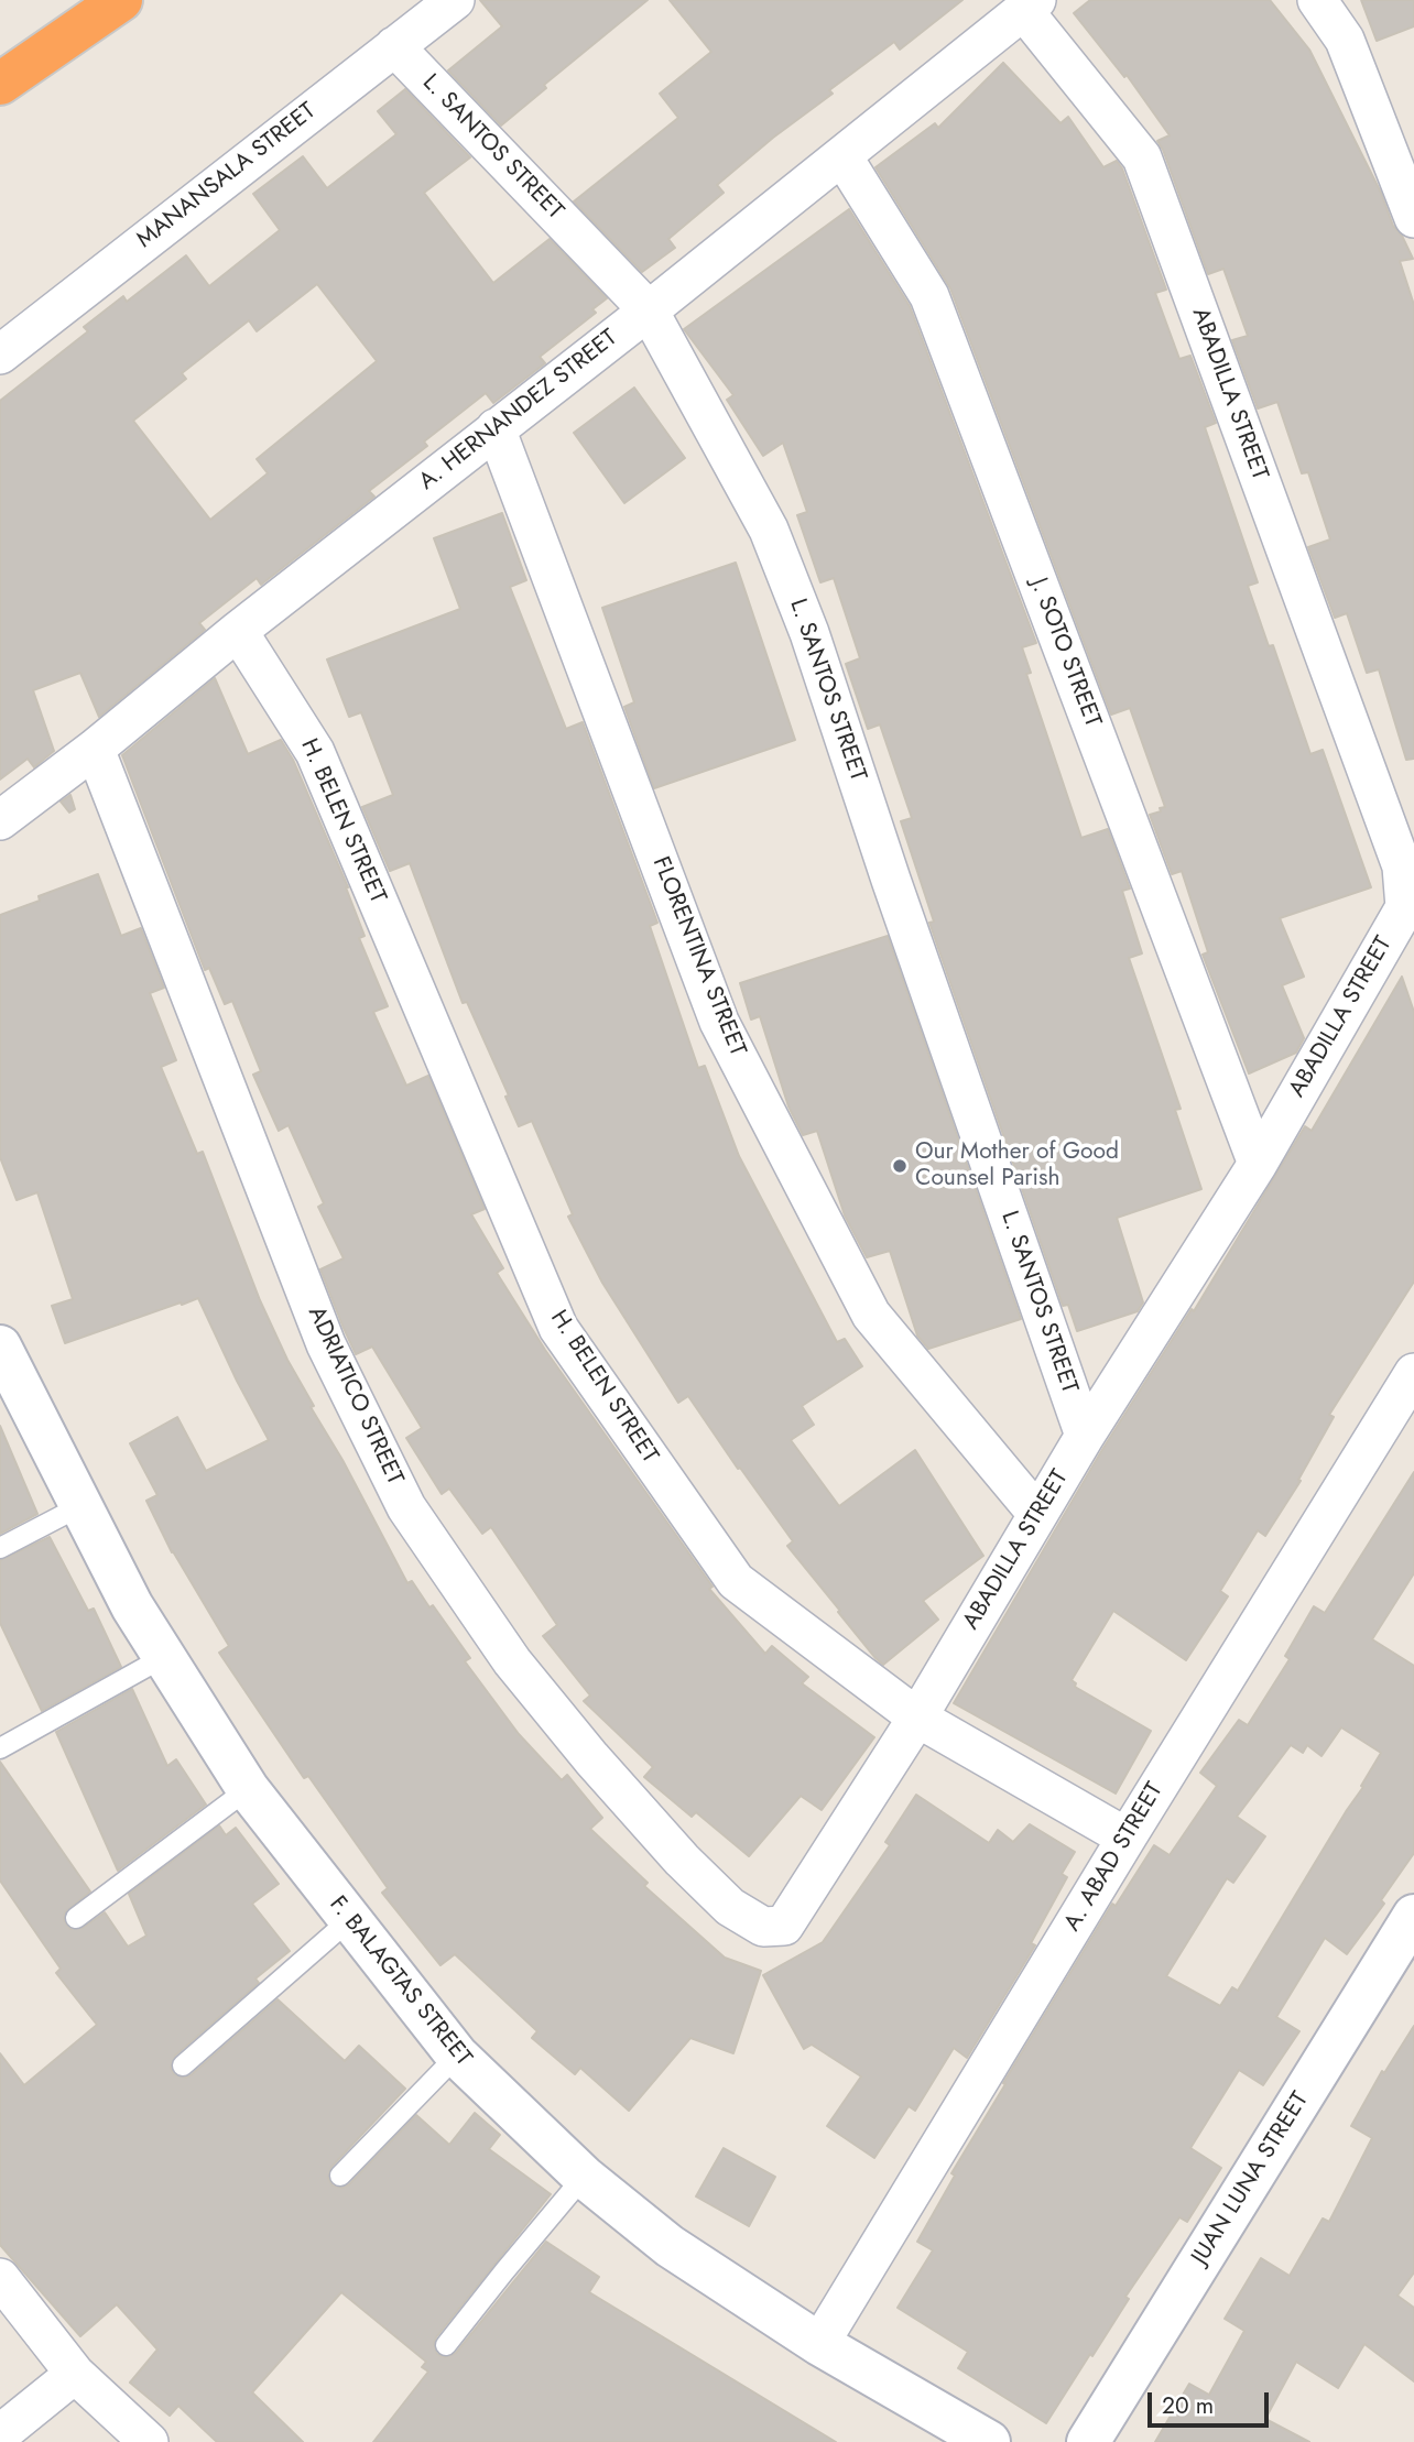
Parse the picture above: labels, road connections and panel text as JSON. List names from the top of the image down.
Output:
{
  "streets": {
    "main road": ["F. BALAGTAS STREET", "JUAN LUNA STREET"],
    "street": [
      "L. SANTOS STREET",
      "MANANSALA STREET",
      "ABADILLA STREET",
      "A. HERNANDEZ STREET",
      "J. SOTO STREET",
      "H. BELEN STREET",
      "FLORENTINA STREET",
      "ADRIATICO STREET",
      "A. ABAD STREET"
    ]
  },
  "crossings": [
    ["L. SANTOS STREET", "MANANSALA STREET"],
    ["L. SANTOS STREET", "ABADILLA STREET"],
    ["L. SANTOS STREET", "A. HERNANDEZ STREET"],
    ["ABADILLA STREET", "A. HERNANDEZ STREET"],
    ["ABADILLA STREET", "J. SOTO STREET"],
    ["ABADILLA STREET", "H. BELEN STREET"],
    ["ABADILLA STREET", "FLORENTINA STREET"],
    ["ABADILLA STREET", "ADRIATICO STREET"],
    ["A. HERNANDEZ STREET", "J. SOTO STREET"],
    ["A. HERNANDEZ STREET", "H. BELEN STREET"],
    ["A. HERNANDEZ STREET", "FLORENTINA STREET"],
    ["A. HERNANDEZ STREET", "ADRIATICO STREET"],
    ["H. BELEN STREET", "A. ABAD STREET"],
    ["A. ABAD STREET", "F. BALAGTAS STREET"]
  ],
  "places": ["Our Mother of Good Counsel Parish"],
  "scale_bar": "20 m"
}
